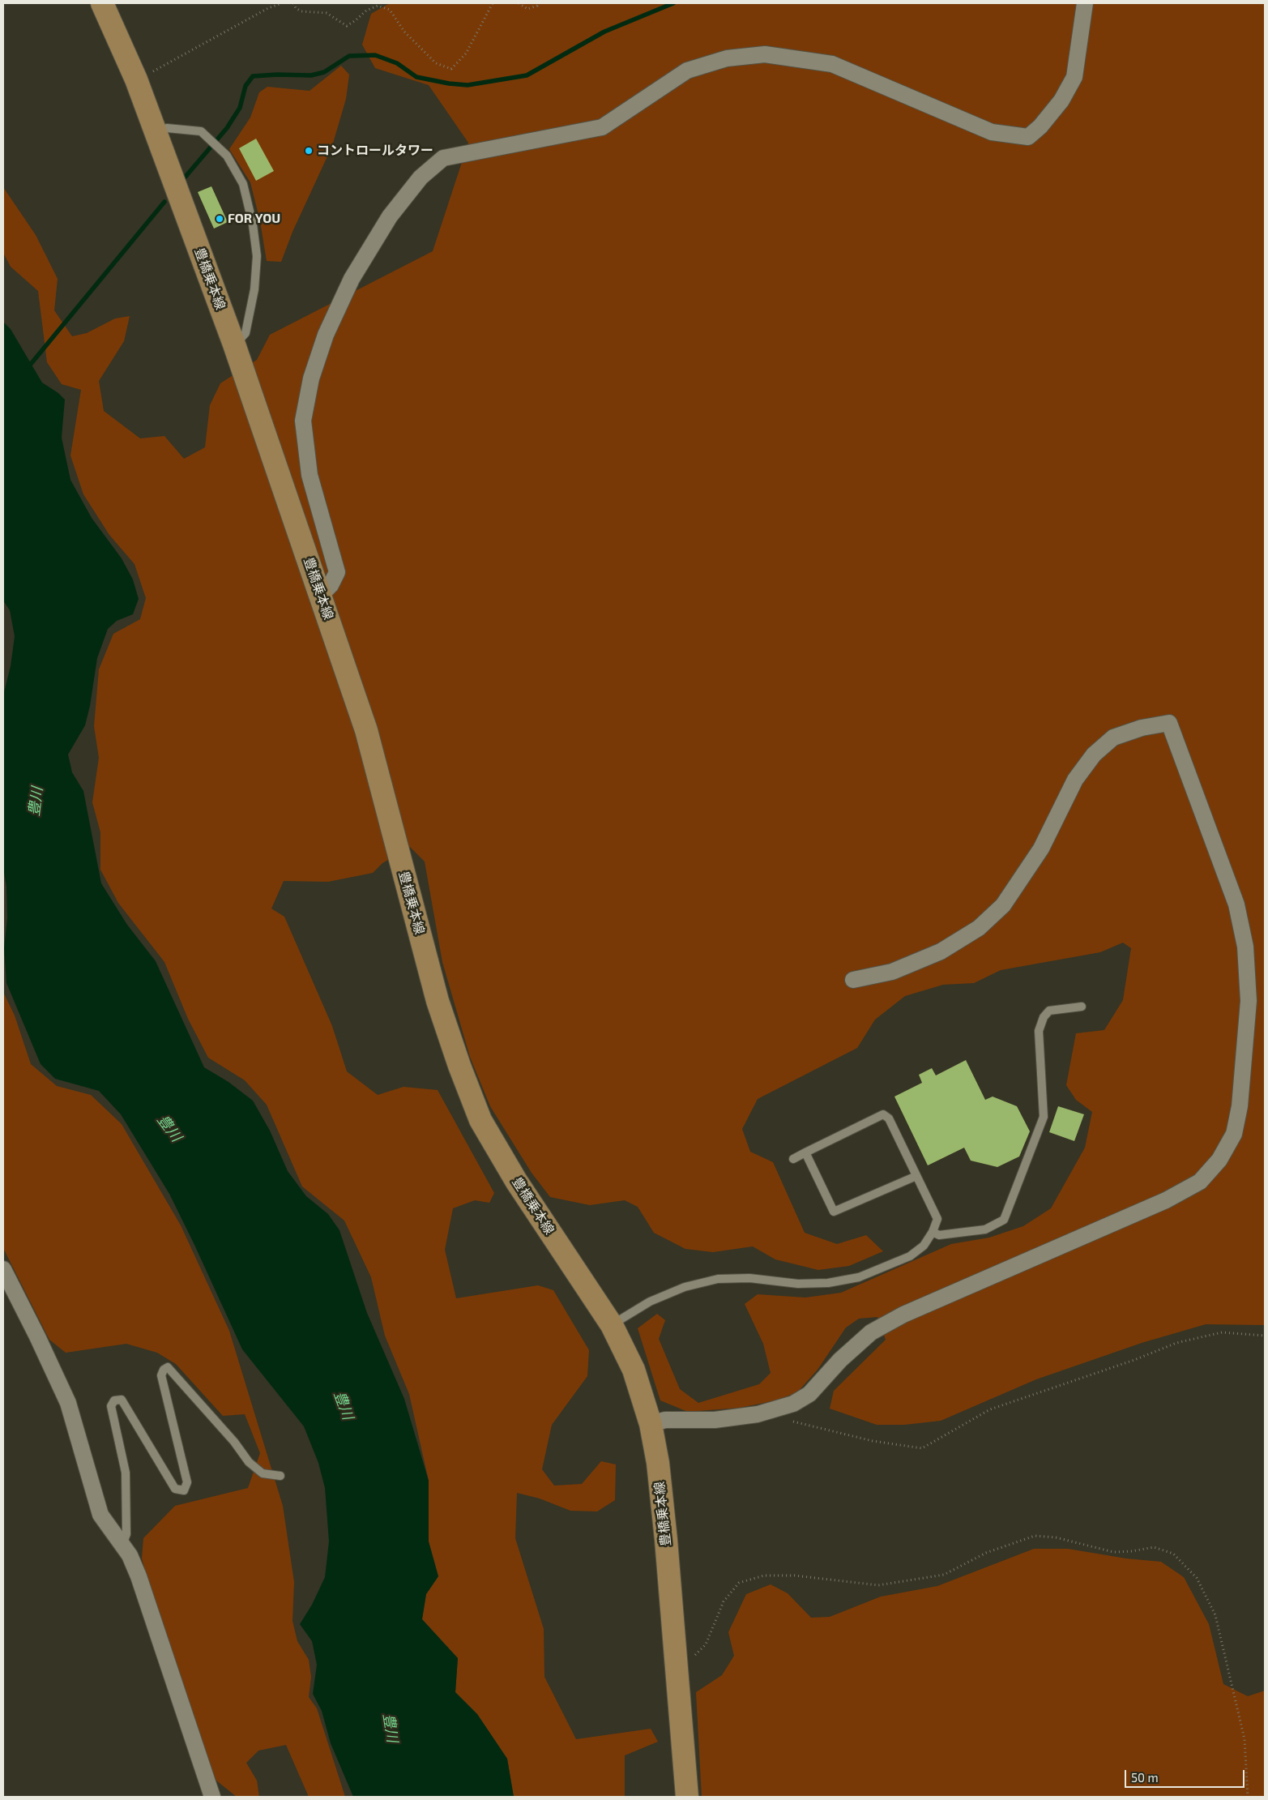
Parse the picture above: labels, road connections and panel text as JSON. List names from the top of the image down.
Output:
{
  "streets": {
    "main road": ["豊橋乗本線"]
  },
  "water": ["豊川"],
  "places": ["コントロールタワー", "FOR YOU"],
  "scale_bar": "50 m"
}
